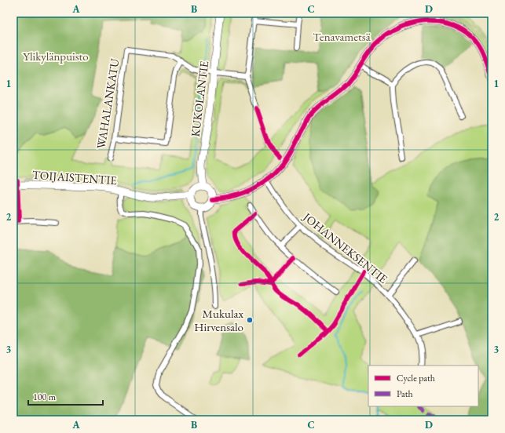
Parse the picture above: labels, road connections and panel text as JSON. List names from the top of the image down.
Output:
{
  "streets": {
    "street": [
      "KUKOLANTIE",
      "WAHALANKATU",
      "TOIJAISTENTIE",
      "JOHANNEKSENTIE"
    ]
  },
  "crossings": [
    ["KUKOLANTIE", "WAHALANKATU"],
    ["KUKOLANTIE", "TOIJAISTENTIE"]
  ],
  "parks": ["Tenavametsä", "Ylikylänpuisto"],
  "places": ["Mukulax Hirvensalo"],
  "legend": ["Cycle path", "Path"],
  "scale_bar": "100 m",
  "grid": {
    "columns": [
      "A",
      "B",
      "C",
      "D"
    ],
    "rows": ["1", "2", "3"]
  }
}
